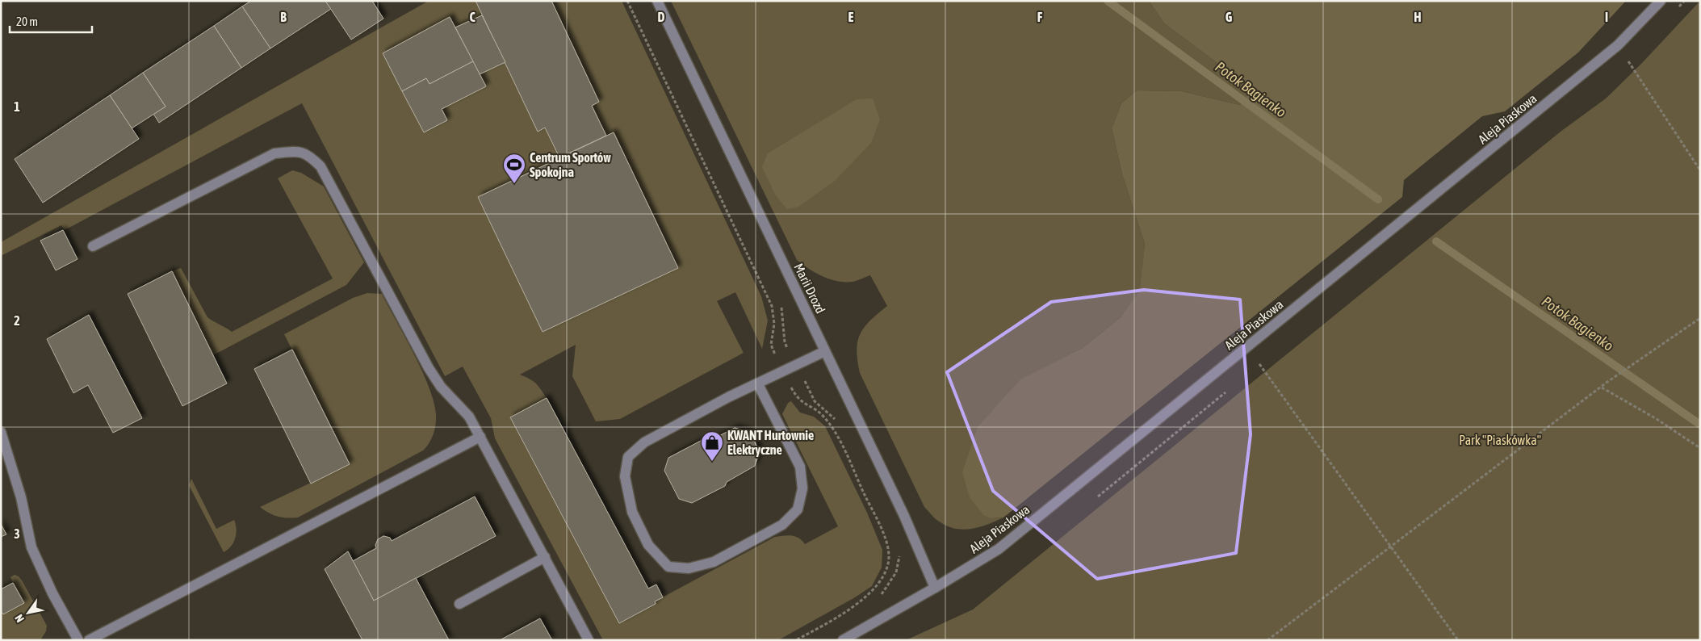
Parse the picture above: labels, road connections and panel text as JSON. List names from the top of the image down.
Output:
{
  "streets": {
    "street": ["Aleja Piaskowa", "Marii Drozd"]
  },
  "crossings": [
    ["Aleja Piaskowa", "Marii Drozd"]
  ],
  "water": ["Potok Bagienko"],
  "parks": ["Park \"Piaskówka\""],
  "places": {
    "sports": ["Centrum Sportów Spokojna"],
    "shop": ["KWANT Hurtownie Elektryczne"]
  },
  "scale_bar": "20 m",
  "north": "bottom left",
  "grid": {
    "columns": [
      "B",
      "C",
      "D",
      "E",
      "F",
      "G",
      "H",
      "I"
    ],
    "rows": ["1", "2", "3"]
  }
}
